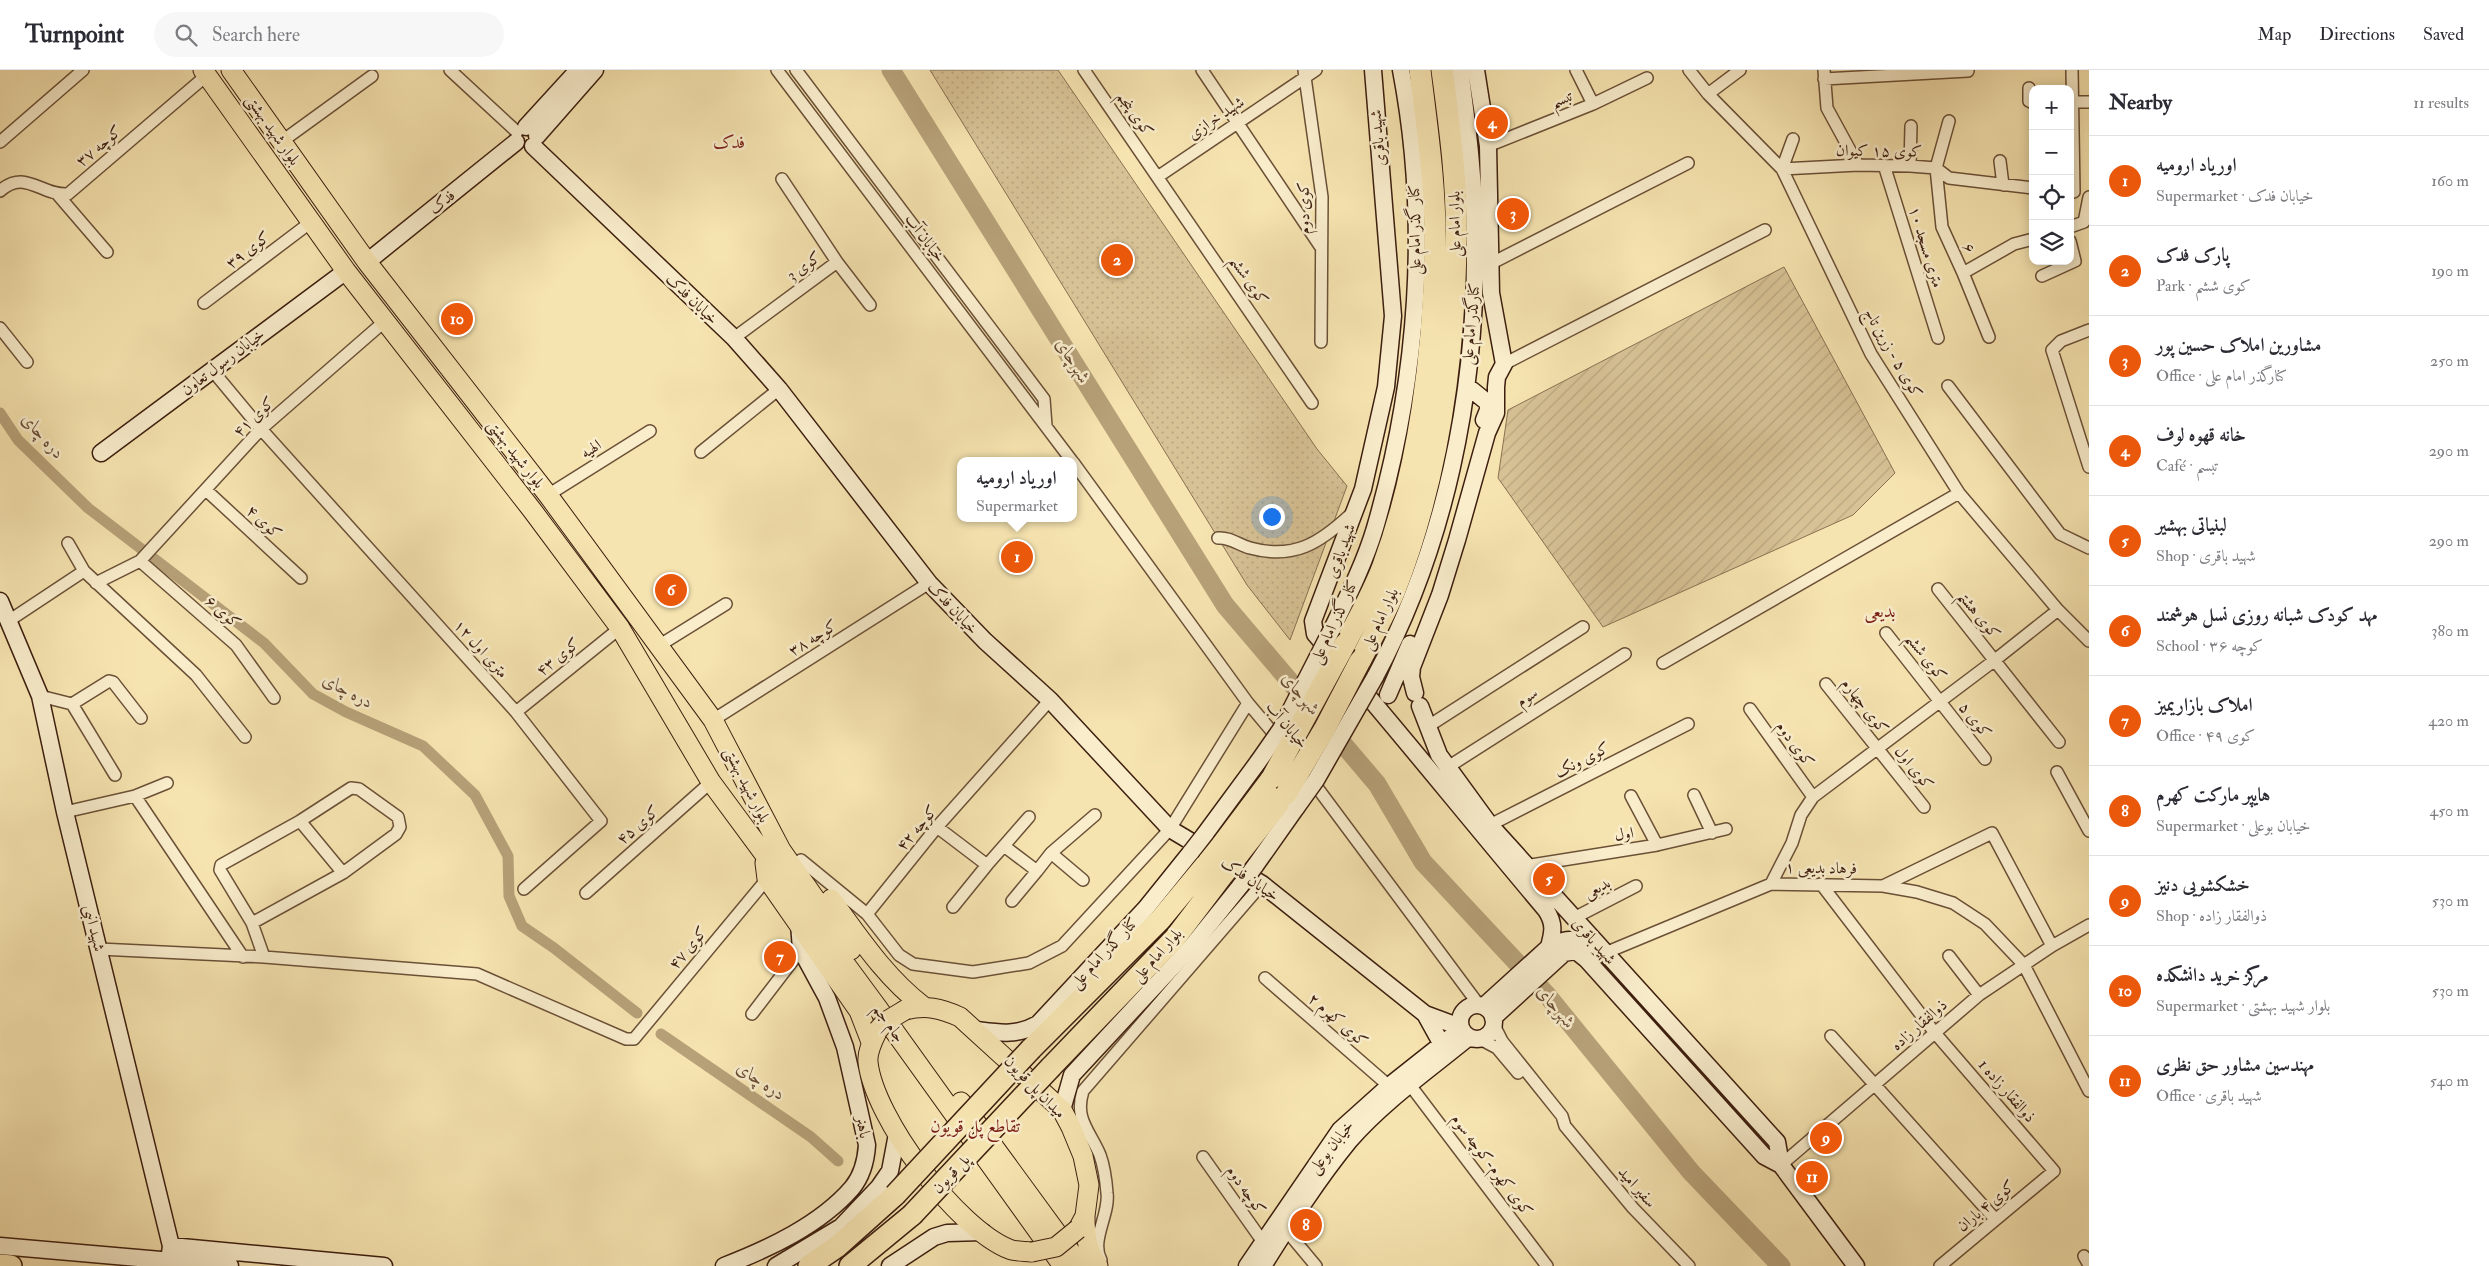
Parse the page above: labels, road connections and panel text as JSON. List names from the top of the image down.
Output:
{
  "streets": {
    "highway": ["بلوار امام علی", "پل قویون"],
    "main road": ["بلوار شهید بهشتی", "جام جم", "میدان پل قویون"],
    "street": [
      "تبسم",
      "کوی پنجم",
      "شهید خرازی",
      "شهید باقری",
      "کوچه ۳۷",
      "کوی ۱۵ کیوان",
      "فدک",
      "کوی دوم",
      "کنار گذر امام علی",
      "خیابان آب",
      "۱۰ متری مسجد",
      "۶",
      "کوی ۳۹",
      "کوی 3",
      "کوی ششم",
      "خیابان فدک",
      "کنارگذر امام علی",
      "کوی ۵ - زرین تاج",
      "خیابان رسول تعاون",
      "کوی ۴۱",
      "الهیه",
      "کوی ۴",
      "کوی ۶",
      "کوی هشتم",
      "کوچه ۳۸",
      "۱۲ متری اول",
      "کوی ۴۳",
      "سوم",
      "کوی چهارم",
      "کوی ۵",
      "کوی ونک",
      "کوی اول",
      "کوی ۴۵",
      "کوچه ۴۲",
      "اول",
      "فرهاد بدیعی ۱",
      "بدیعی",
      "شهید انبی",
      "کوی ۴۷",
      "کوی کهرم ۲",
      "ذوالفقار زاده",
      "ذوالفقار زاده 1",
      "باهنر",
      "خیابان بوعلی",
      "کوی کهرم-کوچه سوم",
      "سفیر امید",
      "کوچه دوم",
      "کوی ۴ باران"
    ]
  },
  "crossings": [
    ["کوی پنجم", "شهید خرازی"],
    ["کوی پنجم", "کوی ششم"],
    ["شهید خرازی", "کوی دوم"],
    ["شهید خرازی", "کوی ششم"],
    ["بلوار شهید بهشتی", "کوچه ۳۷"],
    ["بلوار شهید بهشتی", "فدک"],
    ["بلوار شهید بهشتی", "کوی ۳۹"],
    ["بلوار شهید بهشتی", "خیابان رسول تعاون"],
    ["بلوار شهید بهشتی", "کوی ۴۱"],
    ["بلوار شهید بهشتی", "الهیه"],
    ["بلوار شهید بهشتی", "کوچه ۳۸"],
    ["بلوار شهید بهشتی", "کوی ۴۳"],
    ["بلوار شهید بهشتی", "کوی ۴۵"],
    ["بلوار شهید بهشتی", "جام جم"],
    ["شهید باقری", "سوم"],
    ["شهید باقری", "کوی ونک"],
    ["شهید باقری", "اول"],
    ["شهید باقری", "فرهاد بدیعی ۱"],
    ["شهید باقری", "بدیعی"],
    ["شهید باقری", "ذوالفقار زاده"],
    ["کوی ۱۵ کیوان", "۱۰ متری مسجد"],
    ["کوی ۱۵ کیوان", "۶"],
    ["کوی ۱۵ کیوان", "کوی ۵ - زرین تاج"],
    ["فدک", "خیابان فدک"],
    ["بلوار امام علی", "کنار گذر امام علی"],
    ["بلوار امام علی", "پل قویون"],
    ["کنار گذر امام علی", "میدان پل قویون"],
    ["خیابان آب", "سفیر امید"],
    ["کوی 3", "خیابان فدک"],
    ["کوی ششم", "کوی ۵"],
    ["خیابان فدک", "کوچه ۳۸"],
    ["خیابان فدک", "کوچه ۴۲"],
    ["خیابان فدک", "خیابان بوعلی"],
    ["خیابان فدک", "سفیر امید"],
    ["خیابان رسول تعاون", "۱۲ متری اول"],
    ["کوی ۴۱", "کوی ۴"],
    ["کوی ۴۱", "کوی ۶"],
    ["کوی ۴۱", "۱۲ متری اول"],
    ["۱۲ متری اول", "کوی ۴۳"],
    ["کوی چهارم", "کوی اول"],
    ["کوی ۴۵", "جام جم"],
    ["فرهاد بدیعی ۱", "ذوالفقار زاده"],
    ["فرهاد بدیعی ۱", "ذوالفقار زاده 1"],
    ["کوی کهرم ۲", "خیابان بوعلی"],
    ["ذوالفقار زاده", "ذوالفقار زاده 1"],
    ["ذوالفقار زاده 1", "کوی ۴ باران"],
    ["خیابان بوعلی", "کوی کهرم-کوچه سوم"],
    ["خیابان بوعلی", "سفیر امید"],
    ["خیابان بوعلی", "کوچه دوم"]
  ],
  "districts": ["فدک", "بدیعی", "تقاطع پل قویون"],
  "water": ["شهرچای", "دره چای"],
  "page": {
    "header": "Turnpoint",
    "search": "Search here",
    "nav": ["Map", "Directions", "Saved"],
    "heading": ["Nearby", "11 results"],
    "map_buttons": ["+", "−"],
    "pins": [
      "4",
      "3",
      "2",
      "10",
      "1",
      "6",
      "5",
      "7",
      "9",
      "11",
      "8"
    ],
    "list": [
      {
        "mark": "1",
        "name": "اوریاد ارومیه",
        "note": "Supermarket · خیابان فدک",
        "value": "160 m"
      },
      {
        "mark": "2",
        "name": "پارک فدک",
        "note": "Park · کوی ششم",
        "value": "190 m"
      },
      {
        "mark": "3",
        "name": "مشاورین املاک حسین پور",
        "note": "Office · کنارگذر امام علی",
        "value": "250 m"
      },
      {
        "mark": "4",
        "name": "خانه قهوه لوف",
        "note": "Café · تبسم",
        "value": "290 m"
      },
      {
        "mark": "5",
        "name": "لبنیاتی بهشیر",
        "note": "Shop · شهید باقری",
        "value": "290 m"
      },
      {
        "mark": "6",
        "name": "مهد کودک شبانه روزی نسل هوشمند",
        "note": "School · کوچه ۳۶",
        "value": "380 m"
      },
      {
        "mark": "7",
        "name": "املاک بازاریمیز",
        "note": "Office · کوی ۴۹",
        "value": "420 m"
      },
      {
        "mark": "8",
        "name": "هایپر مارکت کهرم",
        "note": "Supermarket · خیابان بوعلی",
        "value": "450 m"
      },
      {
        "mark": "9",
        "name": "خشکشویی دنیز",
        "note": "Shop · ذوالفقار زاده",
        "value": "530 m"
      },
      {
        "mark": "10",
        "name": "مرکز خرید دانشکده",
        "note": "Supermarket · بلوار شهید بهشتی",
        "value": "530 m"
      },
      {
        "mark": "11",
        "name": "مهندسین مشاور حق نظری",
        "note": "Office · شهید باقری",
        "value": "540 m"
      }
    ],
    "popup": ["اوریاد ارومیه", "Supermarket"]
  }
}
